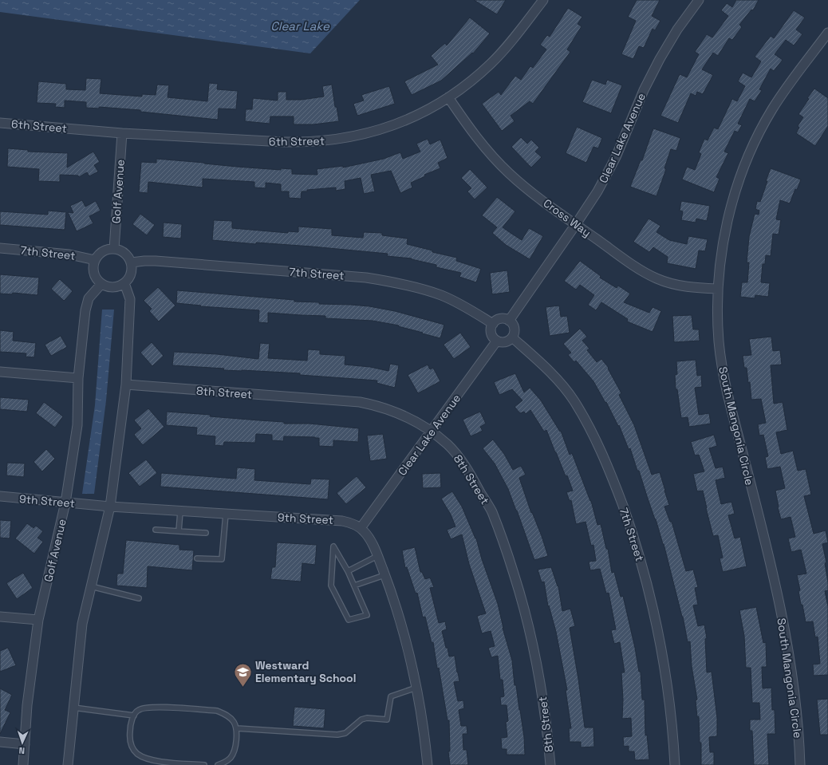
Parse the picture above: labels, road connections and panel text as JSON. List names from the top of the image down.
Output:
{
  "streets": {
    "street": [
      "6th Street",
      "Clear Lake Avenue",
      "Golf Avenue",
      "Cross Way",
      "7th Street",
      "8th Street",
      "South Mangonia Circle",
      "9th Street"
    ]
  },
  "crossings": [
    ["6th Street", "Golf Avenue"],
    ["6th Street", "Cross Way"],
    ["Clear Lake Avenue", "Cross Way"],
    ["Clear Lake Avenue", "7th Street"],
    ["Clear Lake Avenue", "8th Street"],
    ["Clear Lake Avenue", "9th Street"],
    ["Golf Avenue", "7th Street"],
    ["Golf Avenue", "9th Street"],
    ["Cross Way", "South Mangonia Circle"]
  ],
  "water": ["Clear Lake"],
  "places": {
    "school or university": ["Westward Elementary School"]
  },
  "north": "bottom"
}
